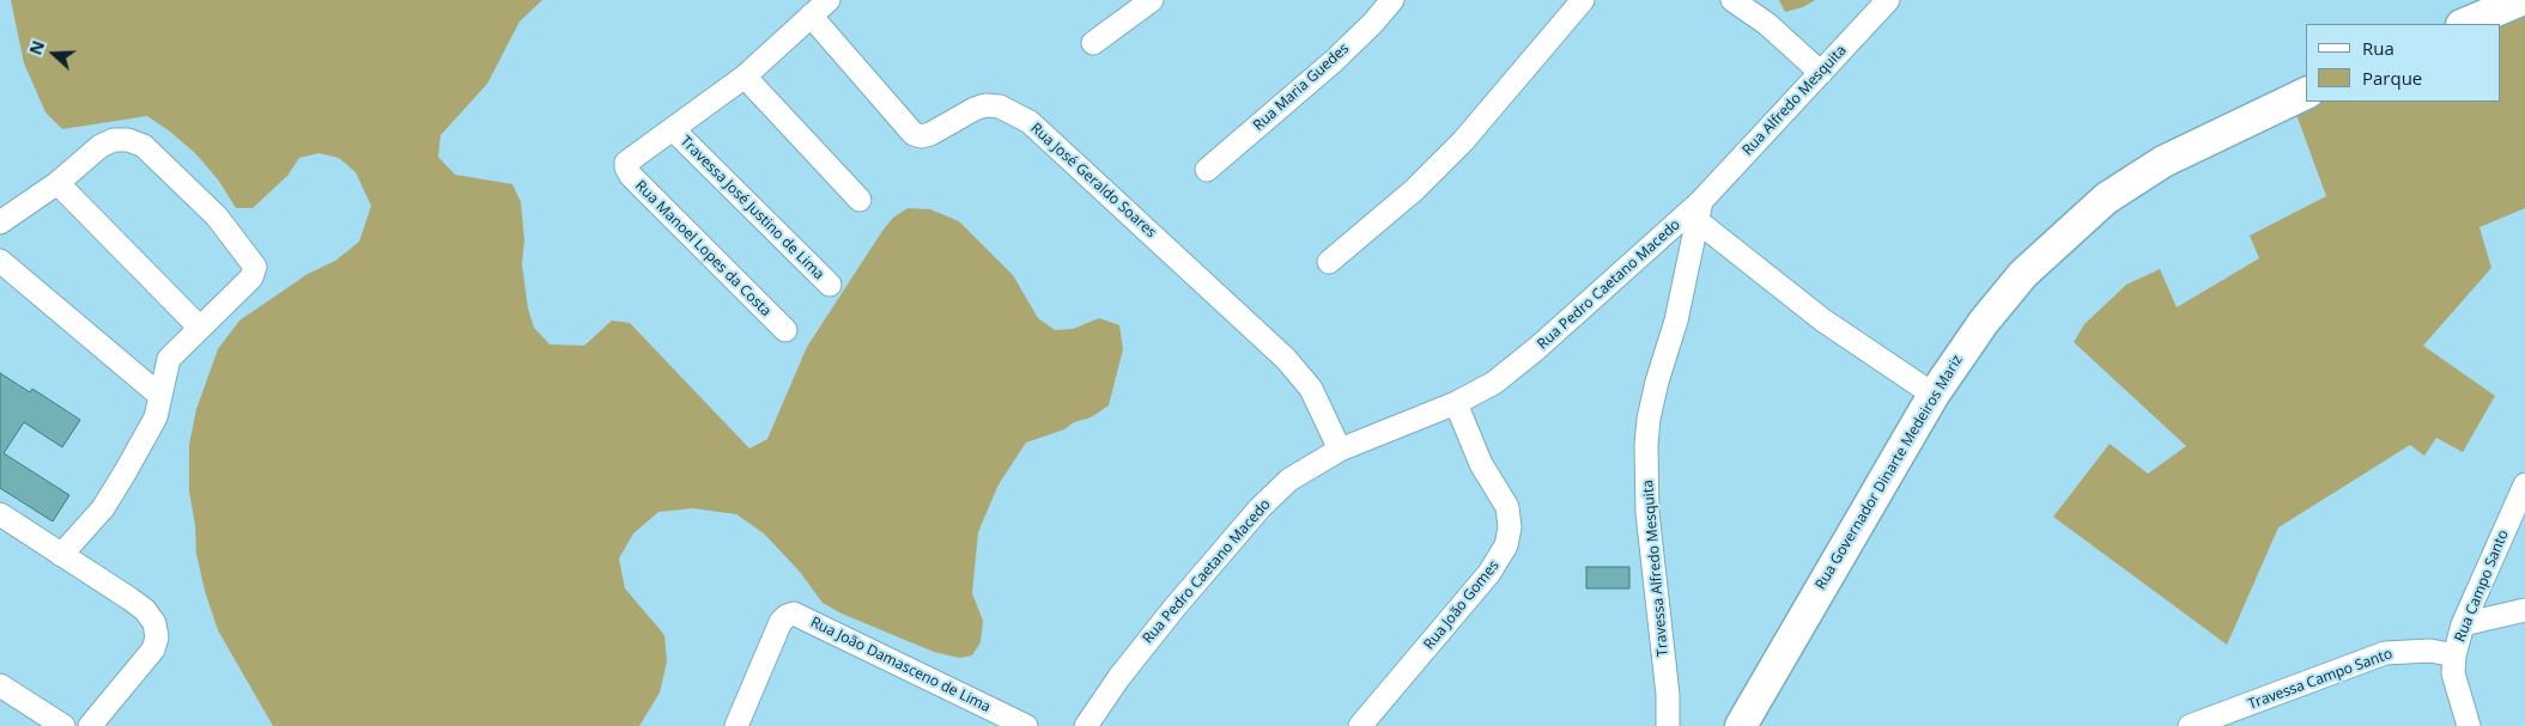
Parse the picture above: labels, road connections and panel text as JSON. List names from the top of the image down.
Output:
{
  "streets": {
    "main road": ["Rua Governador Dinarte Medeiros Mariz"],
    "street": [
      "Rua Maria Guedes",
      "Rua Alfredo Mesquita",
      "Rua José Geraldo Soares",
      "Travessa José Justino de Lima",
      "Rua Manoel Lopes da Costa",
      "Rua Pedro Caetano Macedo",
      "Travessa Alfredo Mesquita",
      "Rua Campo Santo",
      "Rua João Gomes",
      "Rua João Damasceno de Lima",
      "Travessa Campo Santo"
    ]
  },
  "crossings": [
    ["Rua Alfredo Mesquita", "Rua Pedro Caetano Macedo"],
    ["Rua Alfredo Mesquita", "Travessa Alfredo Mesquita"],
    ["Rua José Geraldo Soares", "Rua Pedro Caetano Macedo"],
    ["Travessa José Justino de Lima", "Rua Manoel Lopes da Costa"],
    ["Rua Pedro Caetano Macedo", "Travessa Alfredo Mesquita"],
    ["Rua Pedro Caetano Macedo", "Rua João Gomes"],
    ["Rua Campo Santo", "Travessa Campo Santo"]
  ],
  "legend": ["Rua", "Parque"],
  "north": "left"
}
